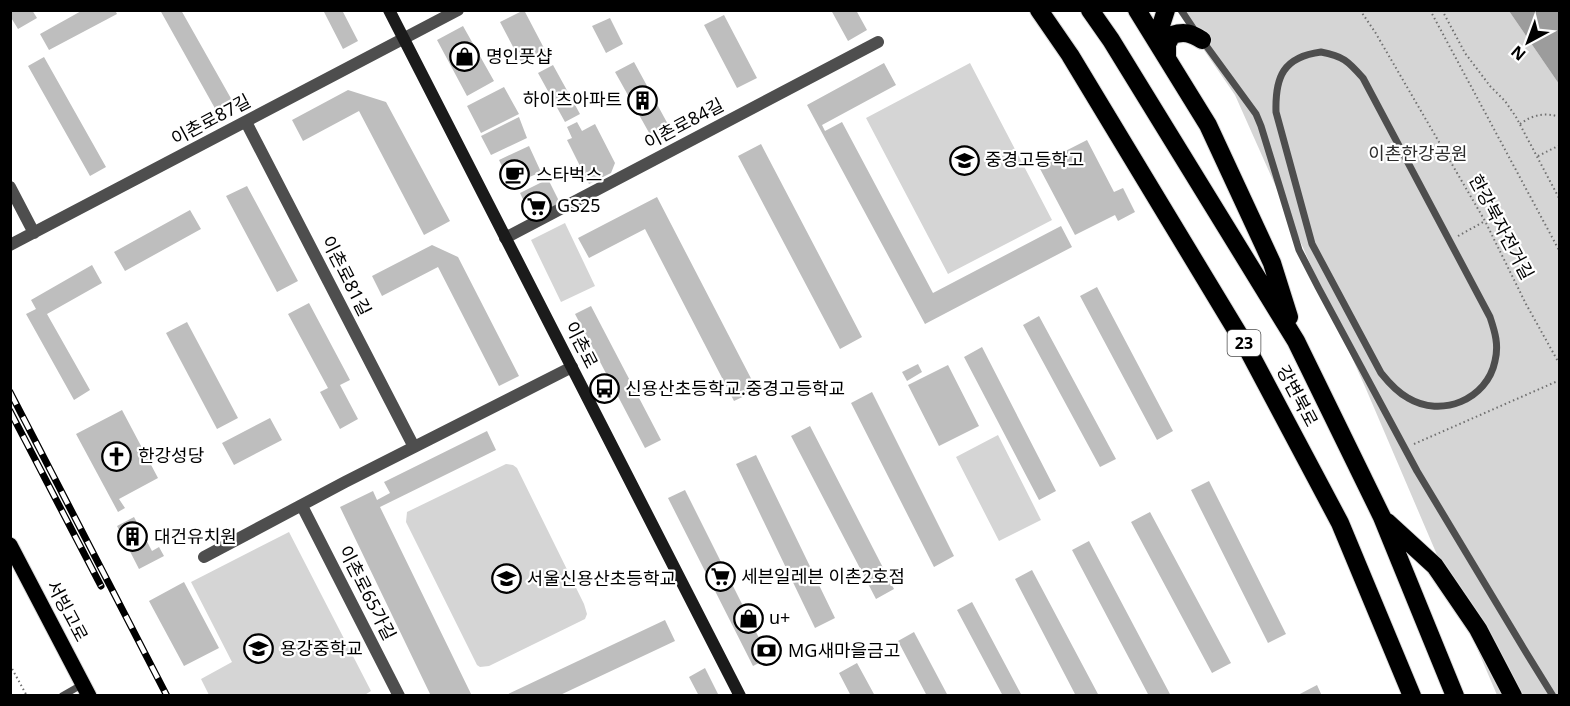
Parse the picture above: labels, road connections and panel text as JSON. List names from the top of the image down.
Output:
{
  "streets": {
    "highway": ["23", "강변북로"],
    "main road": ["서빙고로"],
    "street": [
      "이촌로87길",
      "이촌로84길",
      "이촌로81길",
      "이촌로",
      "이촌로65가길"
    ],
    "path": ["한강북자전거길"]
  },
  "crossings": [
    ["이촌로87길", "이촌로81길"],
    ["이촌로87길", "이촌로"],
    ["이촌로84길", "이촌로"]
  ],
  "parks": ["이촌한강공원"],
  "places": {
    "shop": ["명인풋샵", "u+"],
    "building": ["하이츠아파트", "대건유치원"],
    "school or university": ["중경고등학고", "서울신용산초등학교", "용강중학교"],
    "cafe": ["스타벅스"],
    "supermarket": ["GS25", "세븐일레븐 이촌2호점"],
    "bus stop": ["신용산초등학교.중경고등학교"],
    "church": ["한강성당"],
    "bank": ["MG새마을금고"]
  },
  "north": "bottom left"
}
